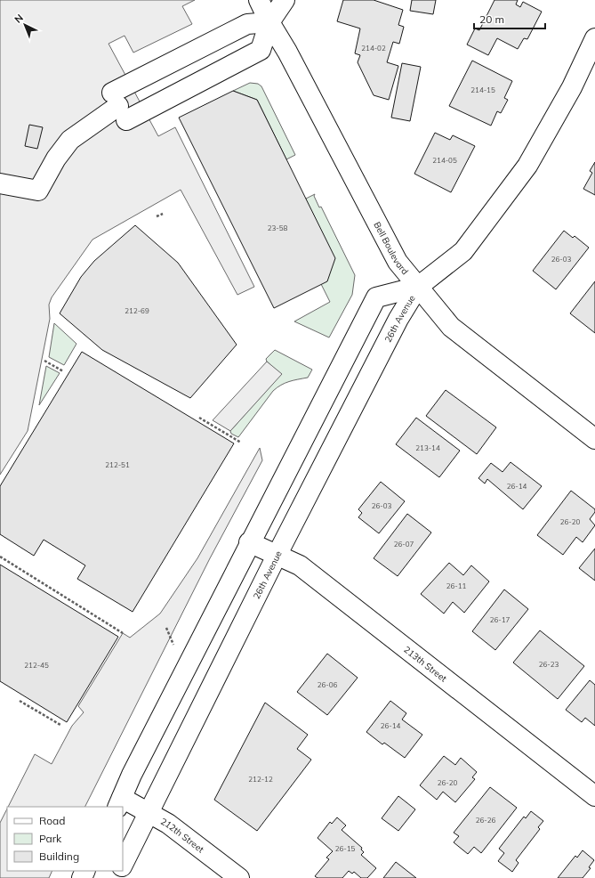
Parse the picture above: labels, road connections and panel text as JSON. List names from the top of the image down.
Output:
{
  "streets": {
    "street": [
      "Bell Boulevard",
      "26th Avenue",
      "213th Street",
      "212th Street"
    ]
  },
  "crossings": [
    ["Bell Boulevard", "26th Avenue"],
    ["26th Avenue", "213th Street"],
    ["26th Avenue", "212th Street"]
  ],
  "house_numbers": [
    "214-02",
    "214-15",
    "214-05",
    "23-58",
    "26-03",
    "212-69",
    "213-14",
    "212-51",
    "26-14",
    "26-03",
    "26-20",
    "26-07",
    "26-11",
    "26-17",
    "26-23",
    "212-45",
    "26-06",
    "26-14",
    "212-12",
    "26-20",
    "26-26",
    "26-15"
  ],
  "legend": ["Road", "Park", "Building"],
  "scale_bar": "20 m",
  "north": "top left"
}
